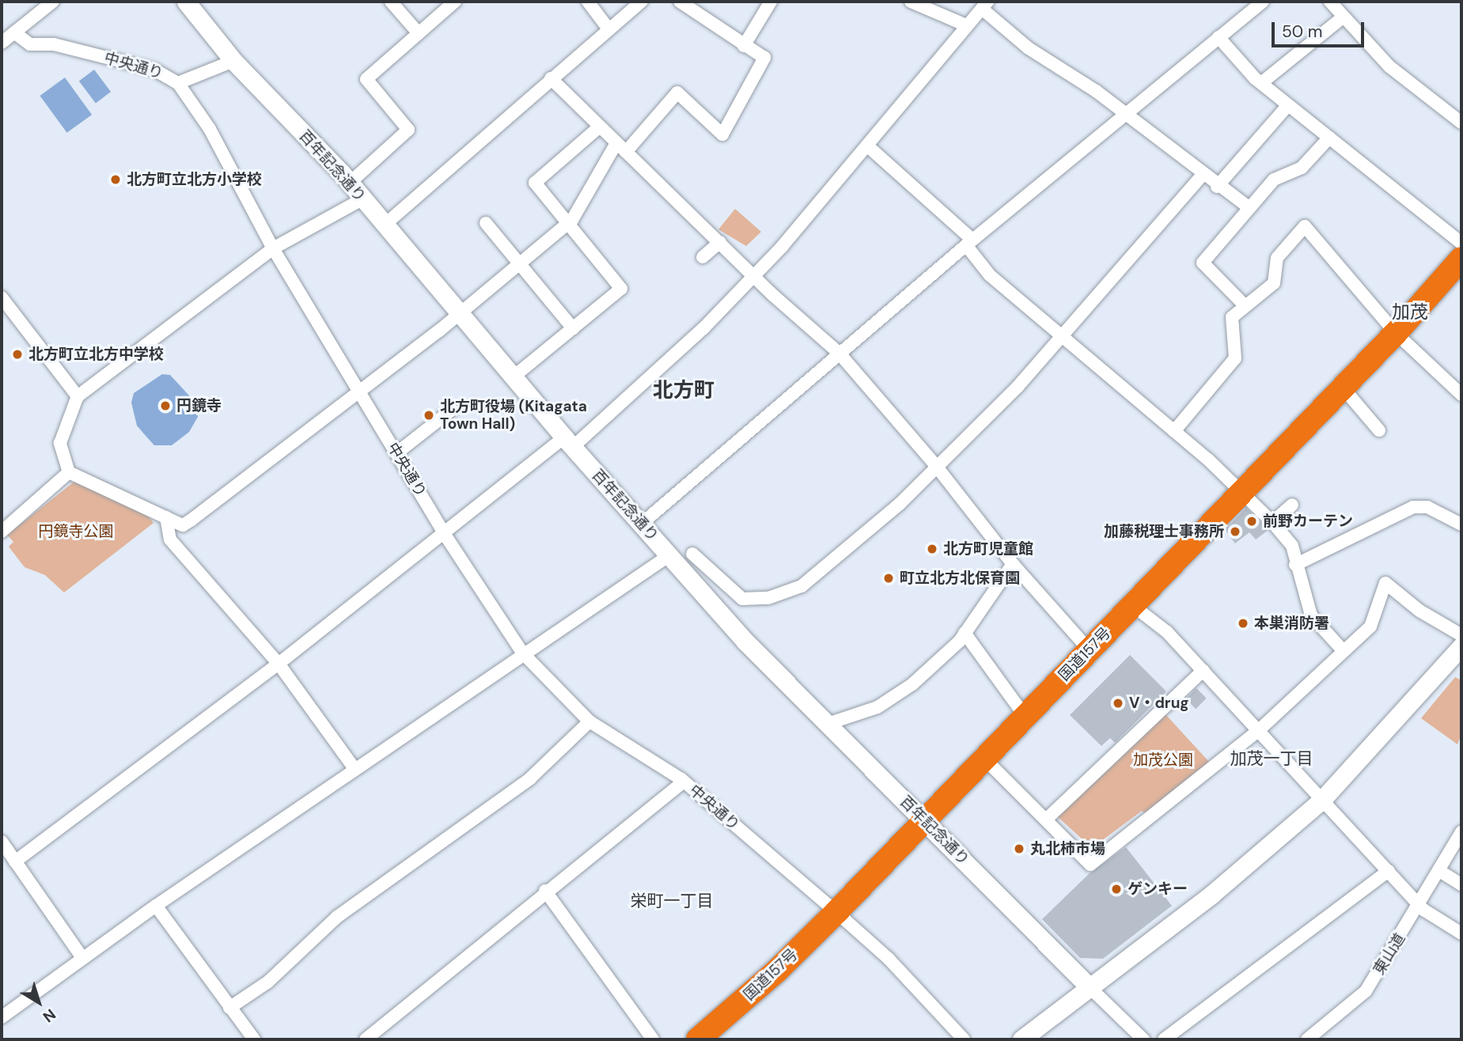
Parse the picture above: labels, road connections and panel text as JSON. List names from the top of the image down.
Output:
{
  "streets": {
    "highway": ["国道157号"],
    "street": ["中央通り", "百年記念通り", "東山道"]
  },
  "crossings": [
    ["中央通り", "国道157号"],
    ["百年記念通り", "国道157号"]
  ],
  "districts": [
    "加茂",
    "北方町",
    "加茂一丁目",
    "栄町一丁目"
  ],
  "parks": ["円鏡寺公園", "加茂公園"],
  "places": [
    "北方町立北方小学校",
    "北方町立北方中学校",
    "円鏡寺",
    "北方町役場 (Kitagata Town Hall)",
    "前野カーテン",
    "加藤税理士事務所",
    "北方町児童館",
    "町立北方北保育園",
    "本巣消防署",
    "V・drug",
    "丸北柿市場",
    "ゲンキー"
  ],
  "scale_bar": "50 m",
  "north": "bottom right"
}
